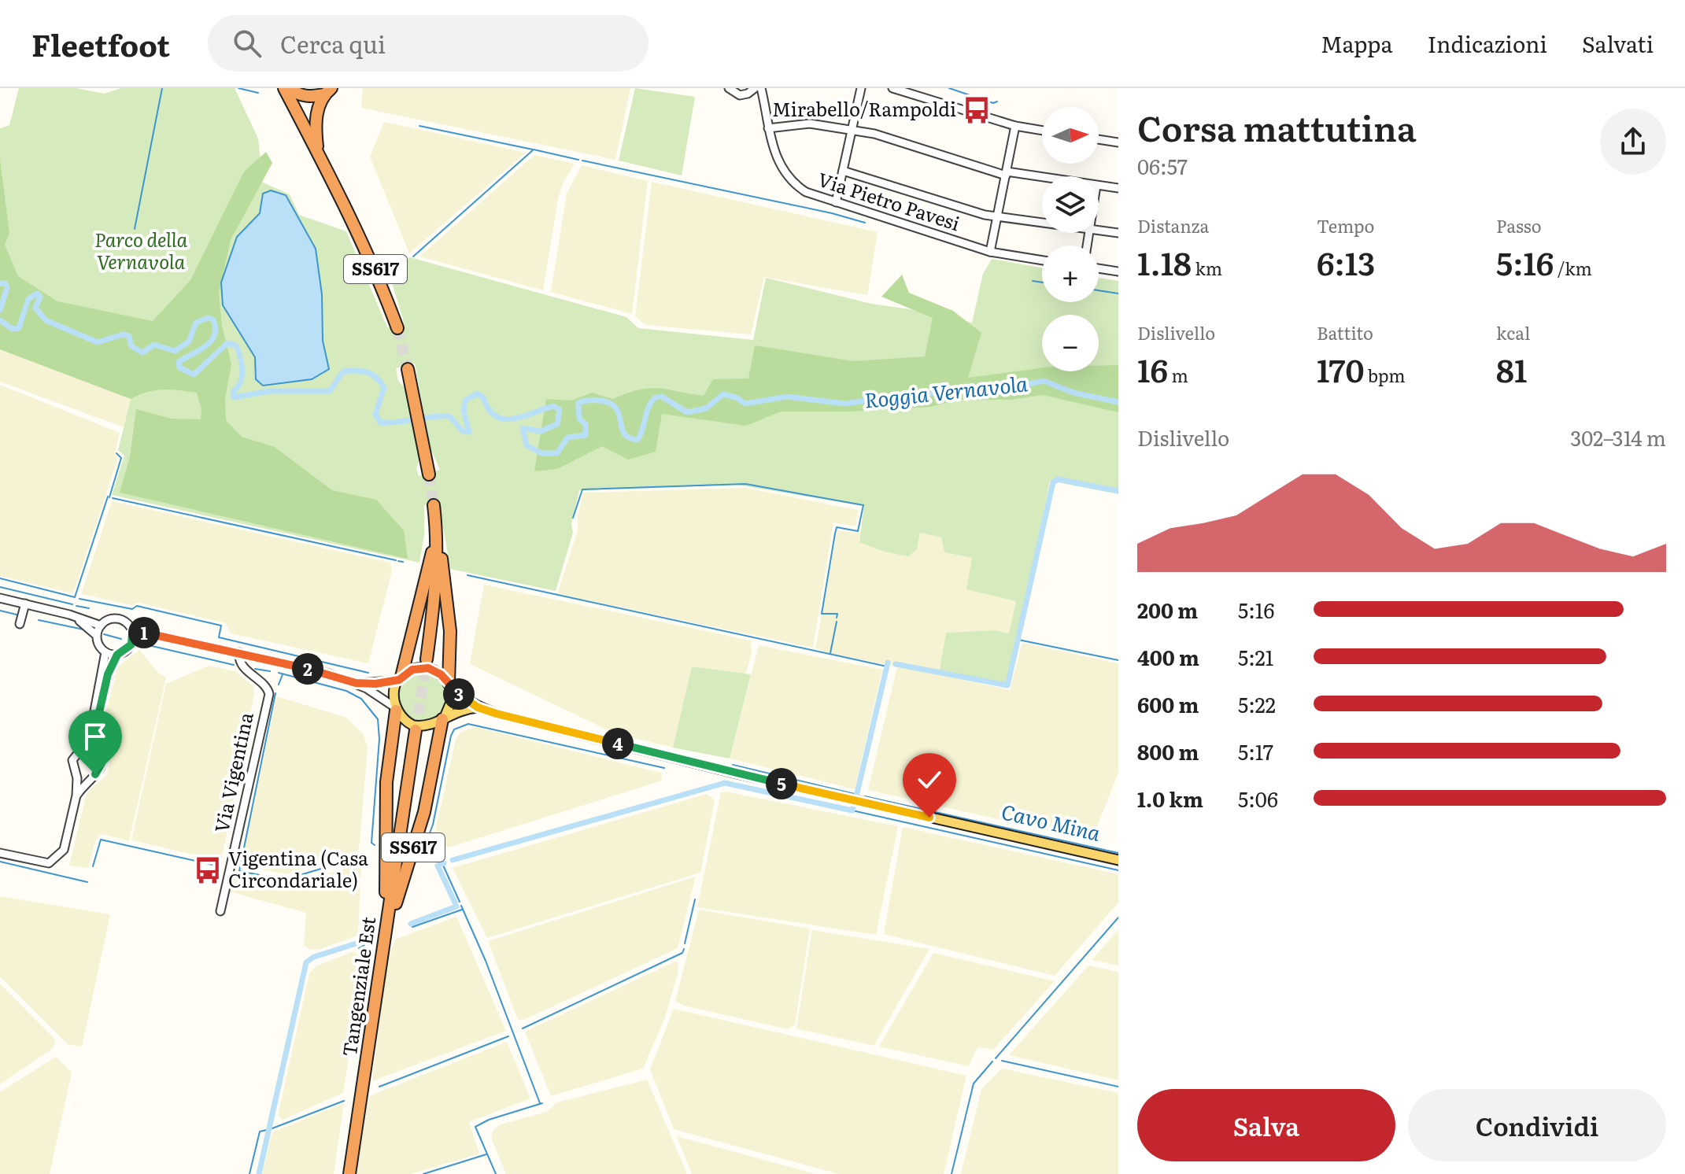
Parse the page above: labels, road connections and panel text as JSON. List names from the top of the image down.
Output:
{
  "streets": {
    "highway": ["SS617", "Tangenziale Est"],
    "street": ["Via Pietro Pavesi", "Via Vigentina"]
  },
  "crossings": [
    ["SS617", "Tangenziale Est"]
  ],
  "water": ["Roggia Vernavola", "Cavo Mina"],
  "parks": ["Parco della Vernavola"],
  "places": {
    "bus stop": ["Mirabello/Rampoldi", "Vigentina (Casa Circondariale)"]
  },
  "north": "right",
  "page": {
    "header": "Fleetfoot",
    "search": "Cerca qui",
    "nav": ["Mappa", "Indicazioni", "Salvati"],
    "heading": ["Corsa mattutina", "06:57"],
    "map_buttons": ["+", "−"],
    "stats": [
      ["Distanza", "1.18 km"],
      ["Tempo", "6:13"],
      ["Passo", "5:16 /km"],
      ["Dislivello", "16 m"],
      ["Battito", "170 bpm"],
      ["kcal", "81"]
    ],
    "chart": ["Dislivello", "302–314 m"],
    "list": [
      {
        "name": "200 m",
        "note": "5:16"
      },
      {
        "name": "400 m",
        "note": "5:21"
      },
      {
        "name": "600 m",
        "note": "5:22"
      },
      {
        "name": "800 m",
        "note": "5:17"
      },
      {
        "name": "1.0 km",
        "note": "5:06"
      }
    ],
    "pins": [
      "1",
      "2",
      "3",
      "4",
      "5"
    ],
    "buttons": ["Salva", "Condividi"]
  }
}
